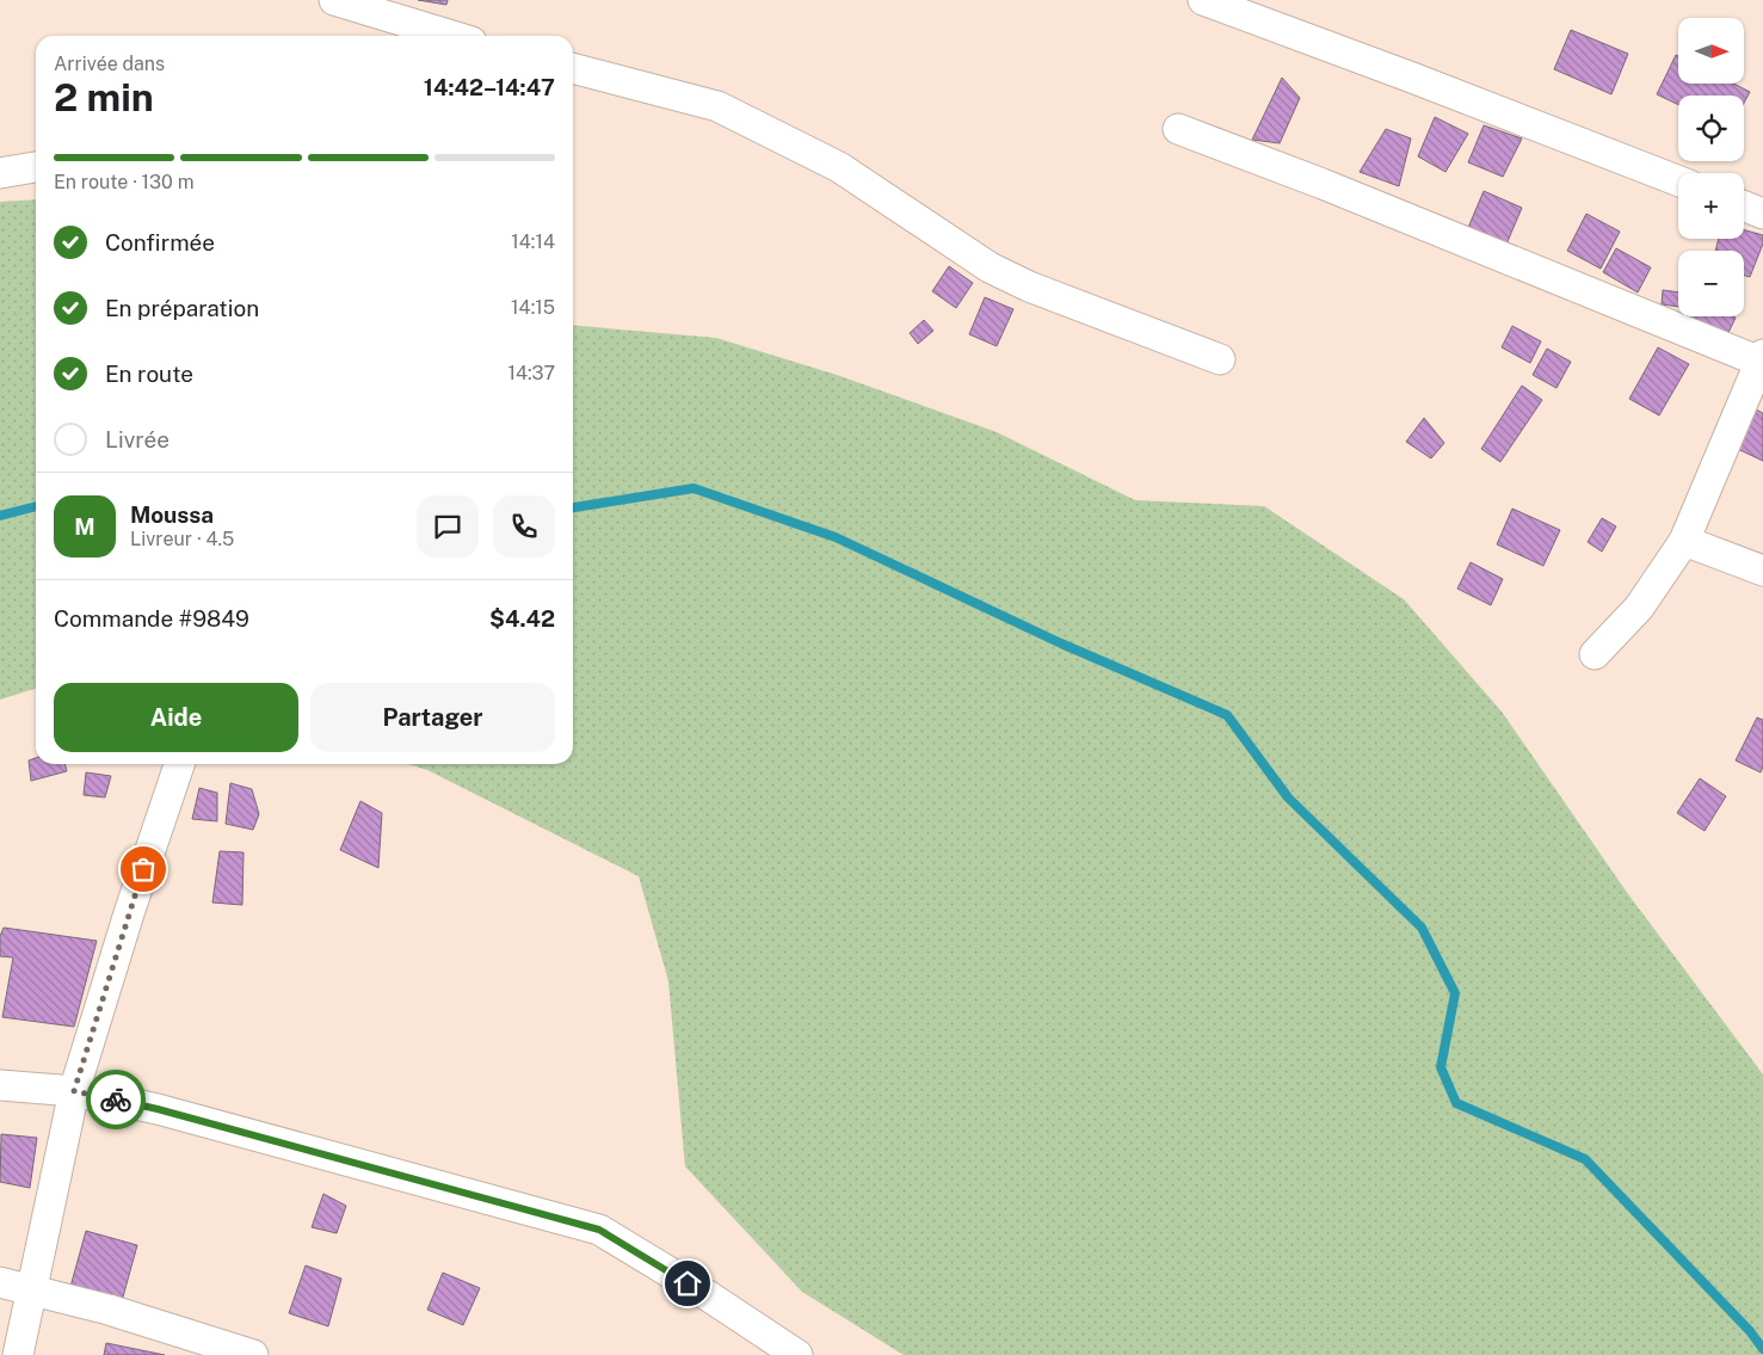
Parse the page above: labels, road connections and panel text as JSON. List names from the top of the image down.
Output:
{
  "north": "right",
  "page": {
    "map_buttons": ["+", "−"],
    "heading": ["2 min", "Arrivée dans", "14:42–14:47"],
    "panel": [
      "Moussa",
      "Livreur · 4.5",
      "Commande #9849",
      "$4.42"
    ],
    "bar": "En route · 130 m",
    "list": [
      ["Confirmée", "14:14"],
      ["En préparation", "14:15"],
      ["En route", "14:37"],
      "Livrée"
    ],
    "round": "M",
    "buttons": ["Aide", "Partager"]
  }
}
